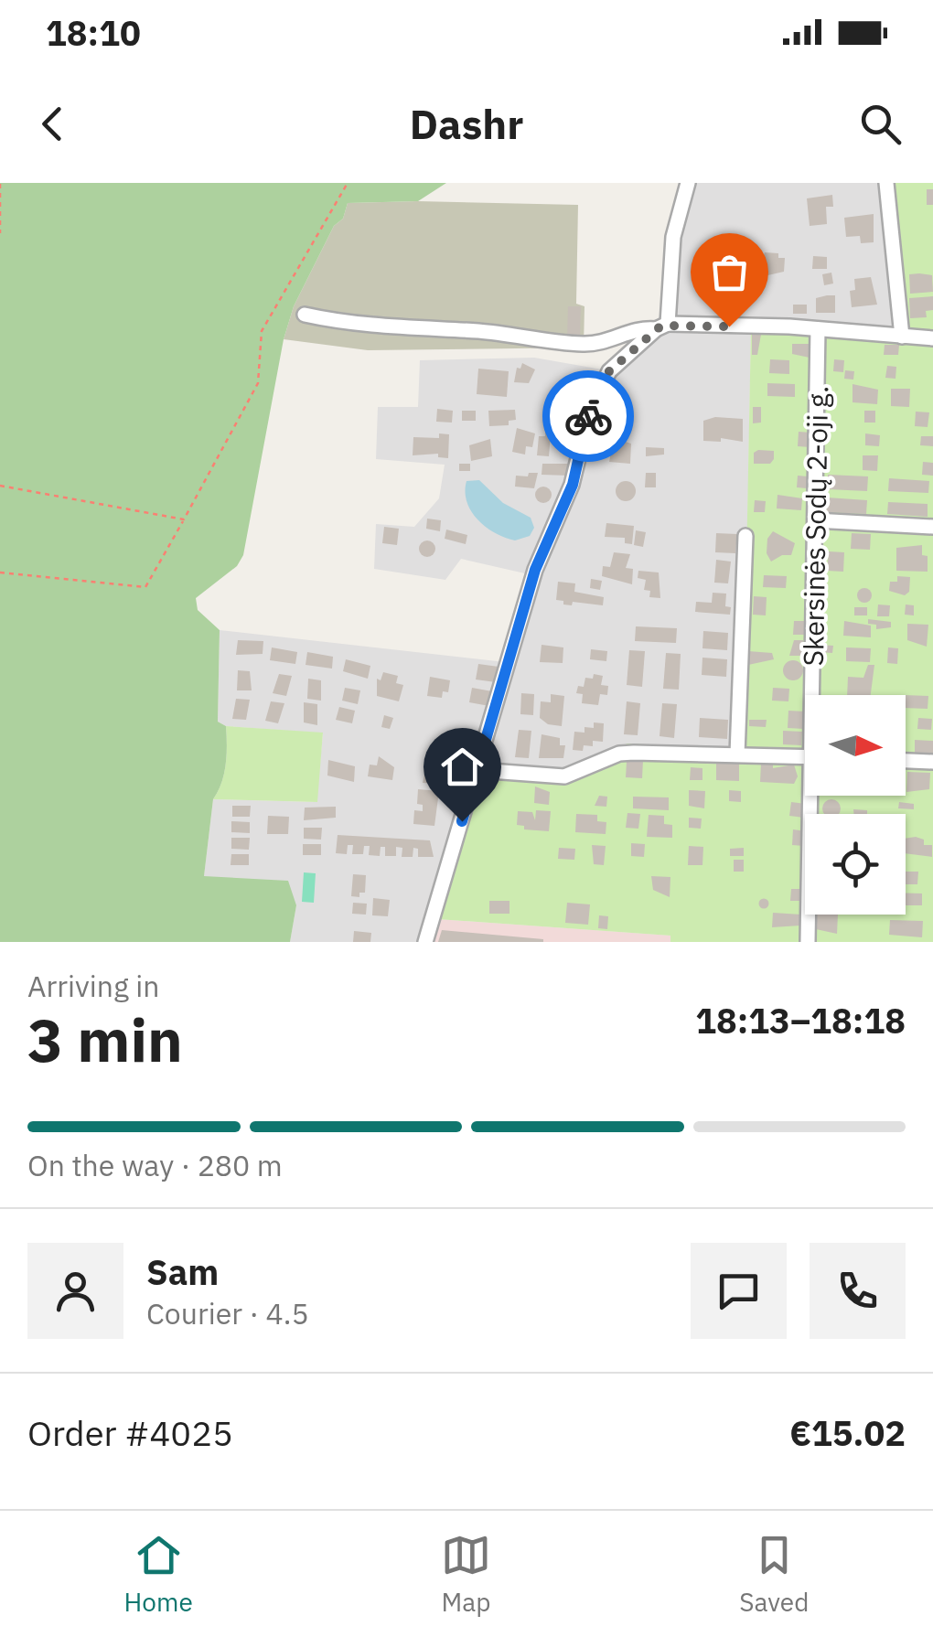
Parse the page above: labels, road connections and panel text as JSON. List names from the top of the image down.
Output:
{
  "streets": {
    "street": ["Skersinės Sodų 2-oji g."]
  },
  "north": "right",
  "page": {
    "status": "18:10",
    "header": "Dashr",
    "heading": ["3 min", "Arriving in", "18:13–18:18"],
    "panel": [
      "Sam",
      "Courier · 4.5",
      "Order #4025",
      "€15.02"
    ],
    "bar": "On the way · 280 m",
    "tabs": ["Home", "Map", "Saved"]
  }
}
